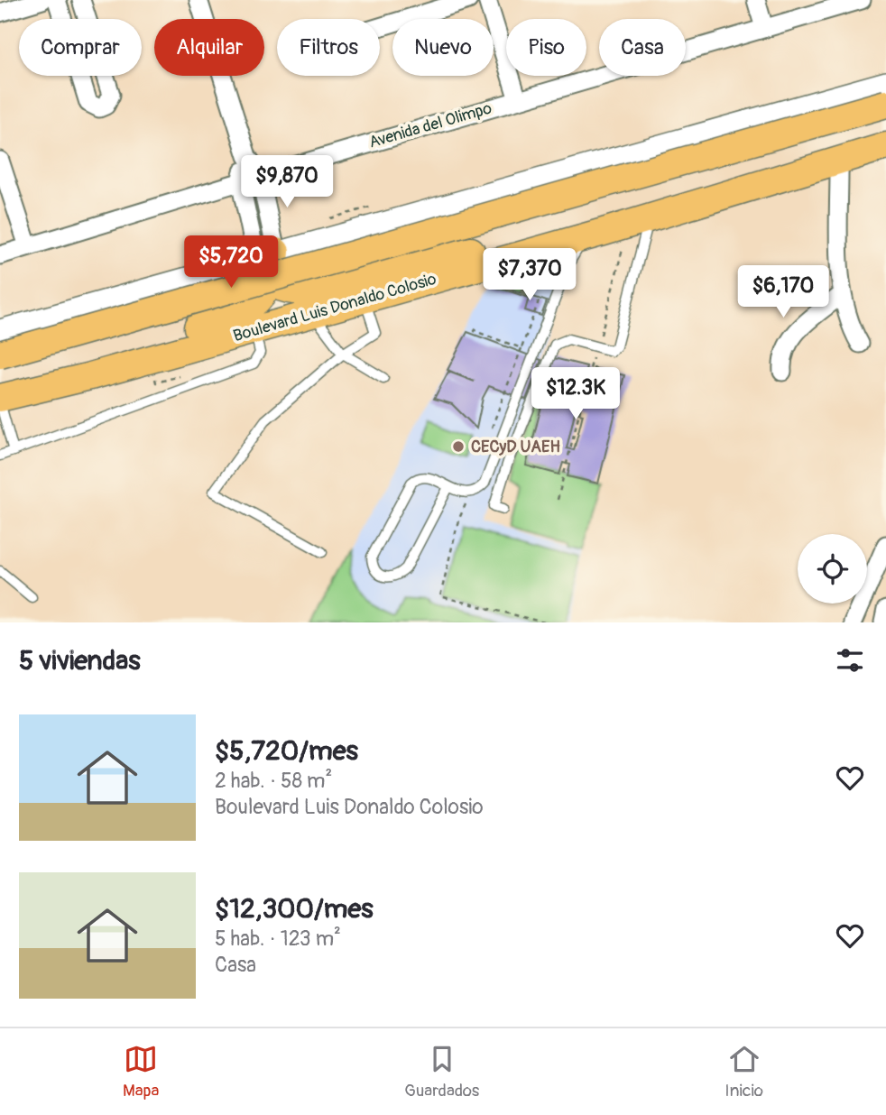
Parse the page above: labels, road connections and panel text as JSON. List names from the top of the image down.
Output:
{
  "streets": {
    "main road": ["Boulevard Luis Donaldo Colosio"],
    "street": ["Avenida del Olimpo"]
  },
  "places": ["CECyD UAEH"],
  "page": {
    "chip": [
      "Comprar",
      "Alquilar",
      "Filtros",
      "Nuevo",
      "Piso",
      "Casa"
    ],
    "price": [
      "$9,870",
      "$5,720",
      "$7,370",
      "$6,170",
      "$12.3K"
    ],
    "heading": "5 viviendas",
    "list": [
      {
        "name": "$5,720/mes",
        "note": "2 hab. · 58 m² · Boulevard Luis Donaldo Colosio"
      },
      {
        "name": "$12,300/mes",
        "note": "5 hab. · 123 m² · Casa"
      }
    ],
    "tabs": ["Mapa", "Guardados", "Inicio"]
  }
}
